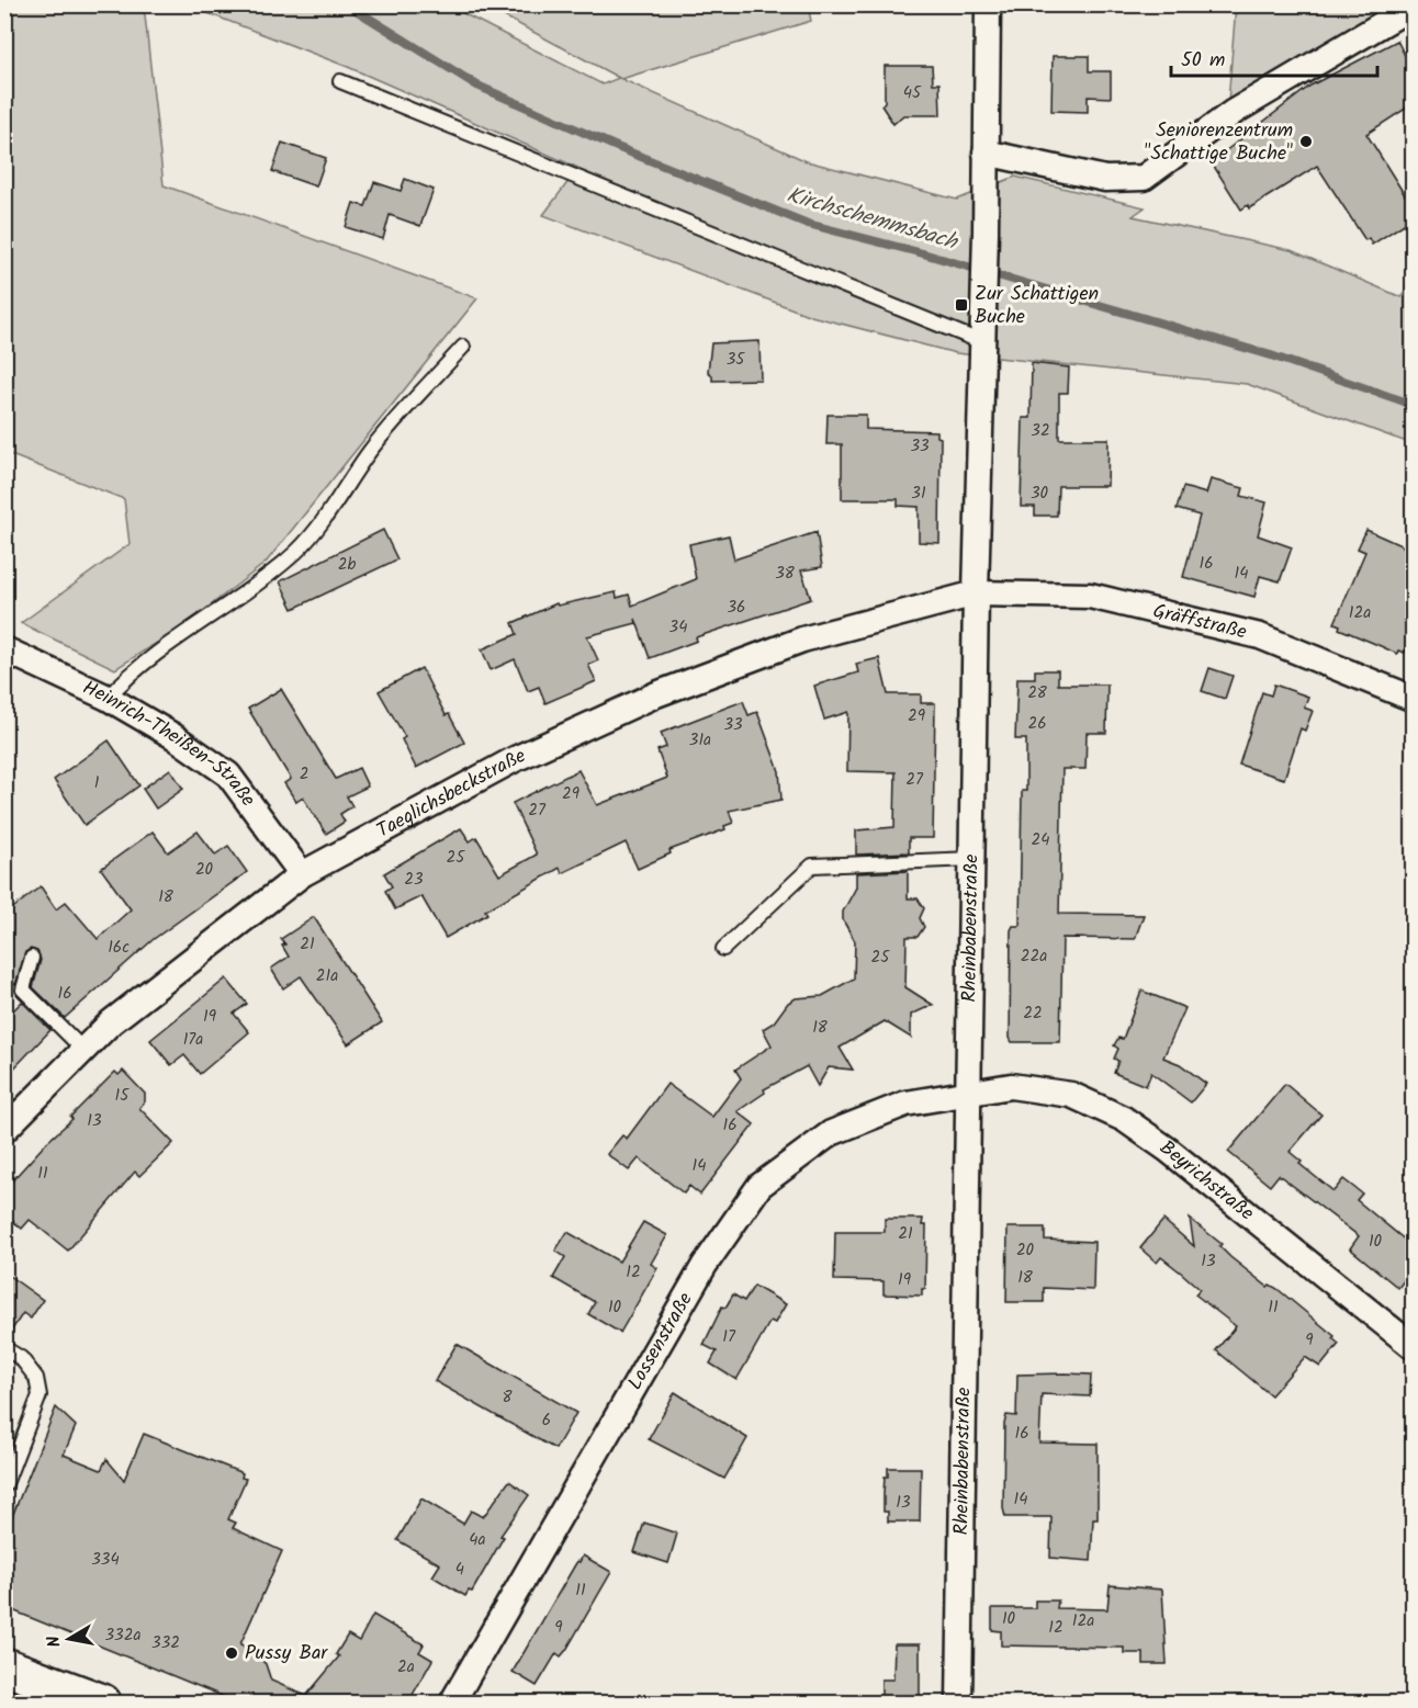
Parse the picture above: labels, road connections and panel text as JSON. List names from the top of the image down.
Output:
{
  "streets": {
    "street": [
      "Gräffstraße",
      "Heinrich-Theißen-Straße",
      "Taeglichsbeckstraße",
      "Rheinbabenstraße",
      "Beyrichstraße",
      "Lossenstraße"
    ]
  },
  "crossings": [
    ["Gräffstraße", "Taeglichsbeckstraße"],
    ["Gräffstraße", "Rheinbabenstraße"],
    ["Heinrich-Theißen-Straße", "Taeglichsbeckstraße"],
    ["Taeglichsbeckstraße", "Rheinbabenstraße"],
    ["Rheinbabenstraße", "Beyrichstraße"],
    ["Rheinbabenstraße", "Lossenstraße"],
    ["Beyrichstraße", "Lossenstraße"]
  ],
  "water": ["Kirchschemmsbach"],
  "places": {
    "other": ["Seniorenzentrum \"Schattige Buche\"", "Pussy Bar"],
    "transit": ["Zur Schattigen Buche"]
  },
  "house_numbers": [
    "45",
    "35",
    "32",
    "33",
    "31",
    "30",
    "16",
    "2b",
    "38",
    "14",
    "36",
    "12a",
    "34",
    "28",
    "29",
    "26",
    "33",
    "31a",
    "2",
    "27",
    "1",
    "29",
    "27",
    "24",
    "25",
    "20",
    "23",
    "18",
    "21",
    "16c",
    "22a",
    "25",
    "21a",
    "16",
    "22",
    "19",
    "18",
    "17a",
    "15",
    "13",
    "16",
    "14",
    "11",
    "21",
    "10",
    "20",
    "13",
    "12",
    "18",
    "19",
    "10",
    "11",
    "17",
    "9",
    "8",
    "6",
    "16",
    "14",
    "13",
    "4a",
    "334",
    "4",
    "11",
    "10",
    "12a",
    "9",
    "12",
    "332a",
    "332",
    "2a"
  ],
  "scale_bar": "50 m",
  "north": "left"
}
